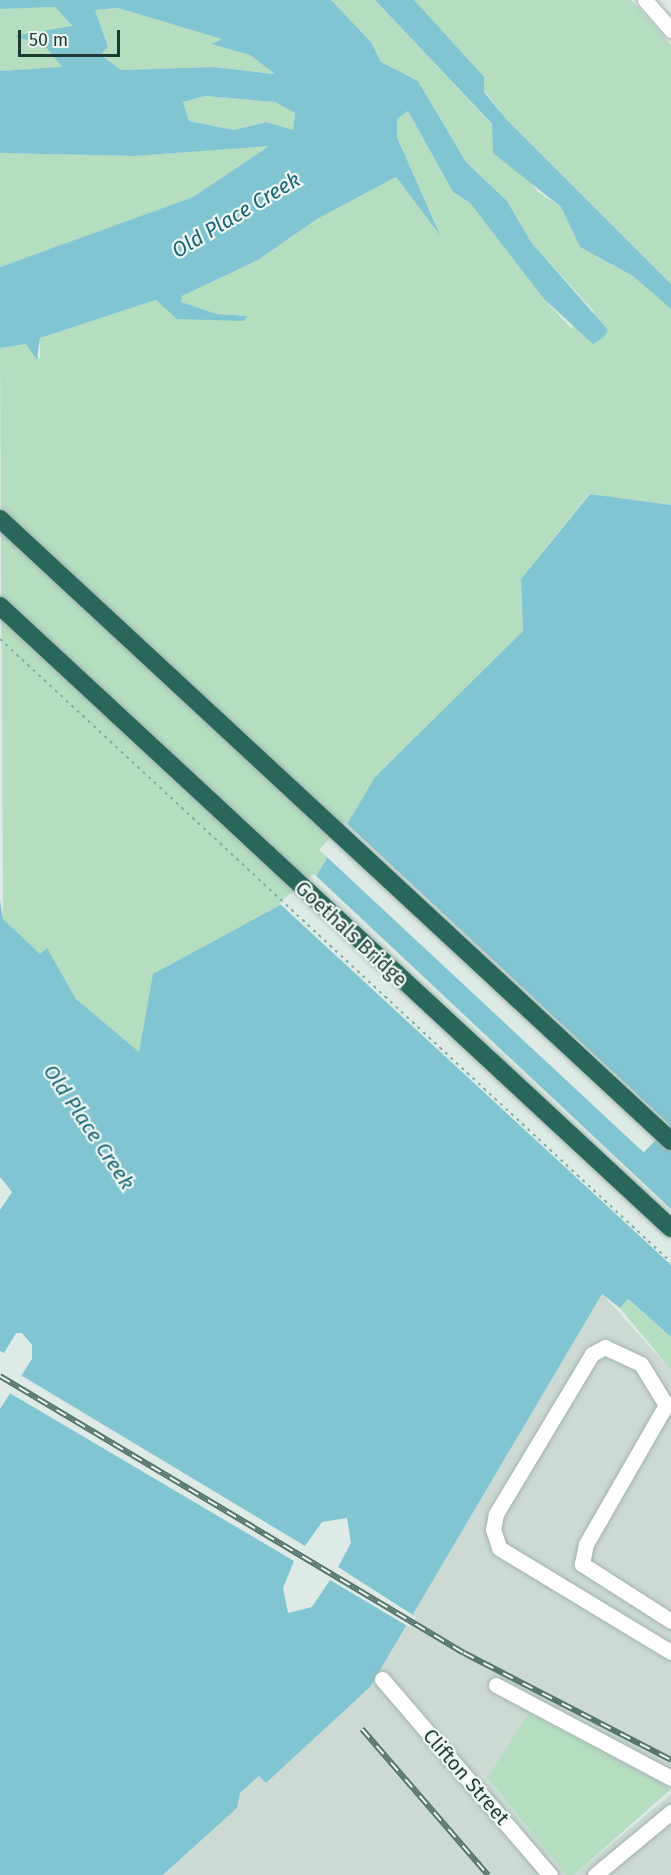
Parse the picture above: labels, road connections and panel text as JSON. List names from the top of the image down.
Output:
{
  "streets": {
    "highway": ["Goethals Bridge"],
    "street": ["Clifton Street"]
  },
  "water": ["Old Place Creek"],
  "scale_bar": "50 m"
}
